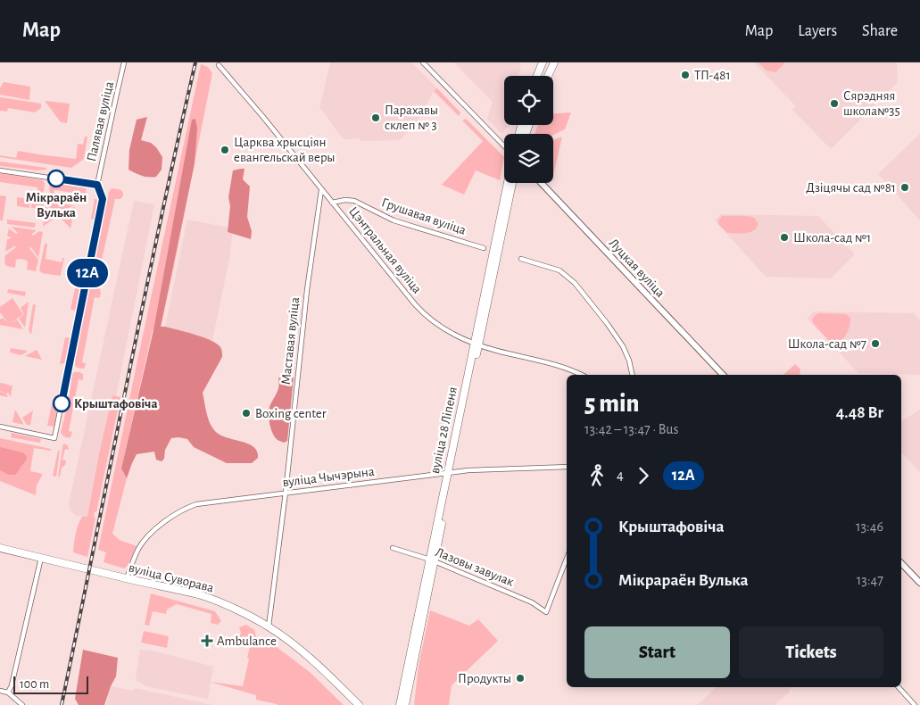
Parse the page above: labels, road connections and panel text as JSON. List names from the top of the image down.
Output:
{
  "streets": {
    "main road": ["Луцкая вуліца", "вуліца 28 Ліпеня", "вуліца Суворава"],
    "street": [
      "Палявая вуліца",
      "Грушавая вуліца",
      "Цэнтральная вуліца",
      "Маставая вуліца",
      "вуліца Чычэрына",
      "Лазовы завулак"
    ]
  },
  "crossings": [
    ["Грушавая вуліца", "Цэнтральная вуліца"],
    ["Цэнтральная вуліца", "Маставая вуліца"],
    ["Цэнтральная вуліца", "вуліца 28 Ліпеня"],
    ["Маставая вуліца", "вуліца Чычэрына"],
    ["Маставая вуліца", "вуліца Суворава"],
    ["вуліца 28 Ліпеня", "вуліца Чычэрына"],
    ["вуліца 28 Ліпеня", "Лазовы завулак"],
    ["вуліца Чычэрына", "вуліца Суворава"]
  ],
  "places": {
    "other": [
      "ТП-481",
      "Сярэдняя школа№35",
      "Парахавы склеп № 3",
      "Царква хрысціян евангельскай веры",
      "Мікрараён Вулька",
      "Дзіцячы сад №81",
      "Школа-сад №1",
      "Школа-сад №7",
      "Крыштафовіча",
      "Boxing center",
      "Продукты"
    ],
    "health": ["Ambulance"]
  },
  "lines": ["bus line 12А"],
  "scale_bar": "100 m",
  "page": {
    "header": "Map",
    "nav": ["Map", "Layers", "Share"],
    "on_map": "12А",
    "heading": ["5 min", "13:42 – 13:47 · Bus", "4.48 Br"],
    "legs": ["4", "12А"],
    "list": [
      {
        "name": "Крыштафовіча",
        "value": "13:46"
      },
      {
        "name": "Мікрараён Вулька",
        "value": "13:47"
      }
    ],
    "buttons": ["Start", "Tickets"],
    "scale": "100 m"
  }
}
